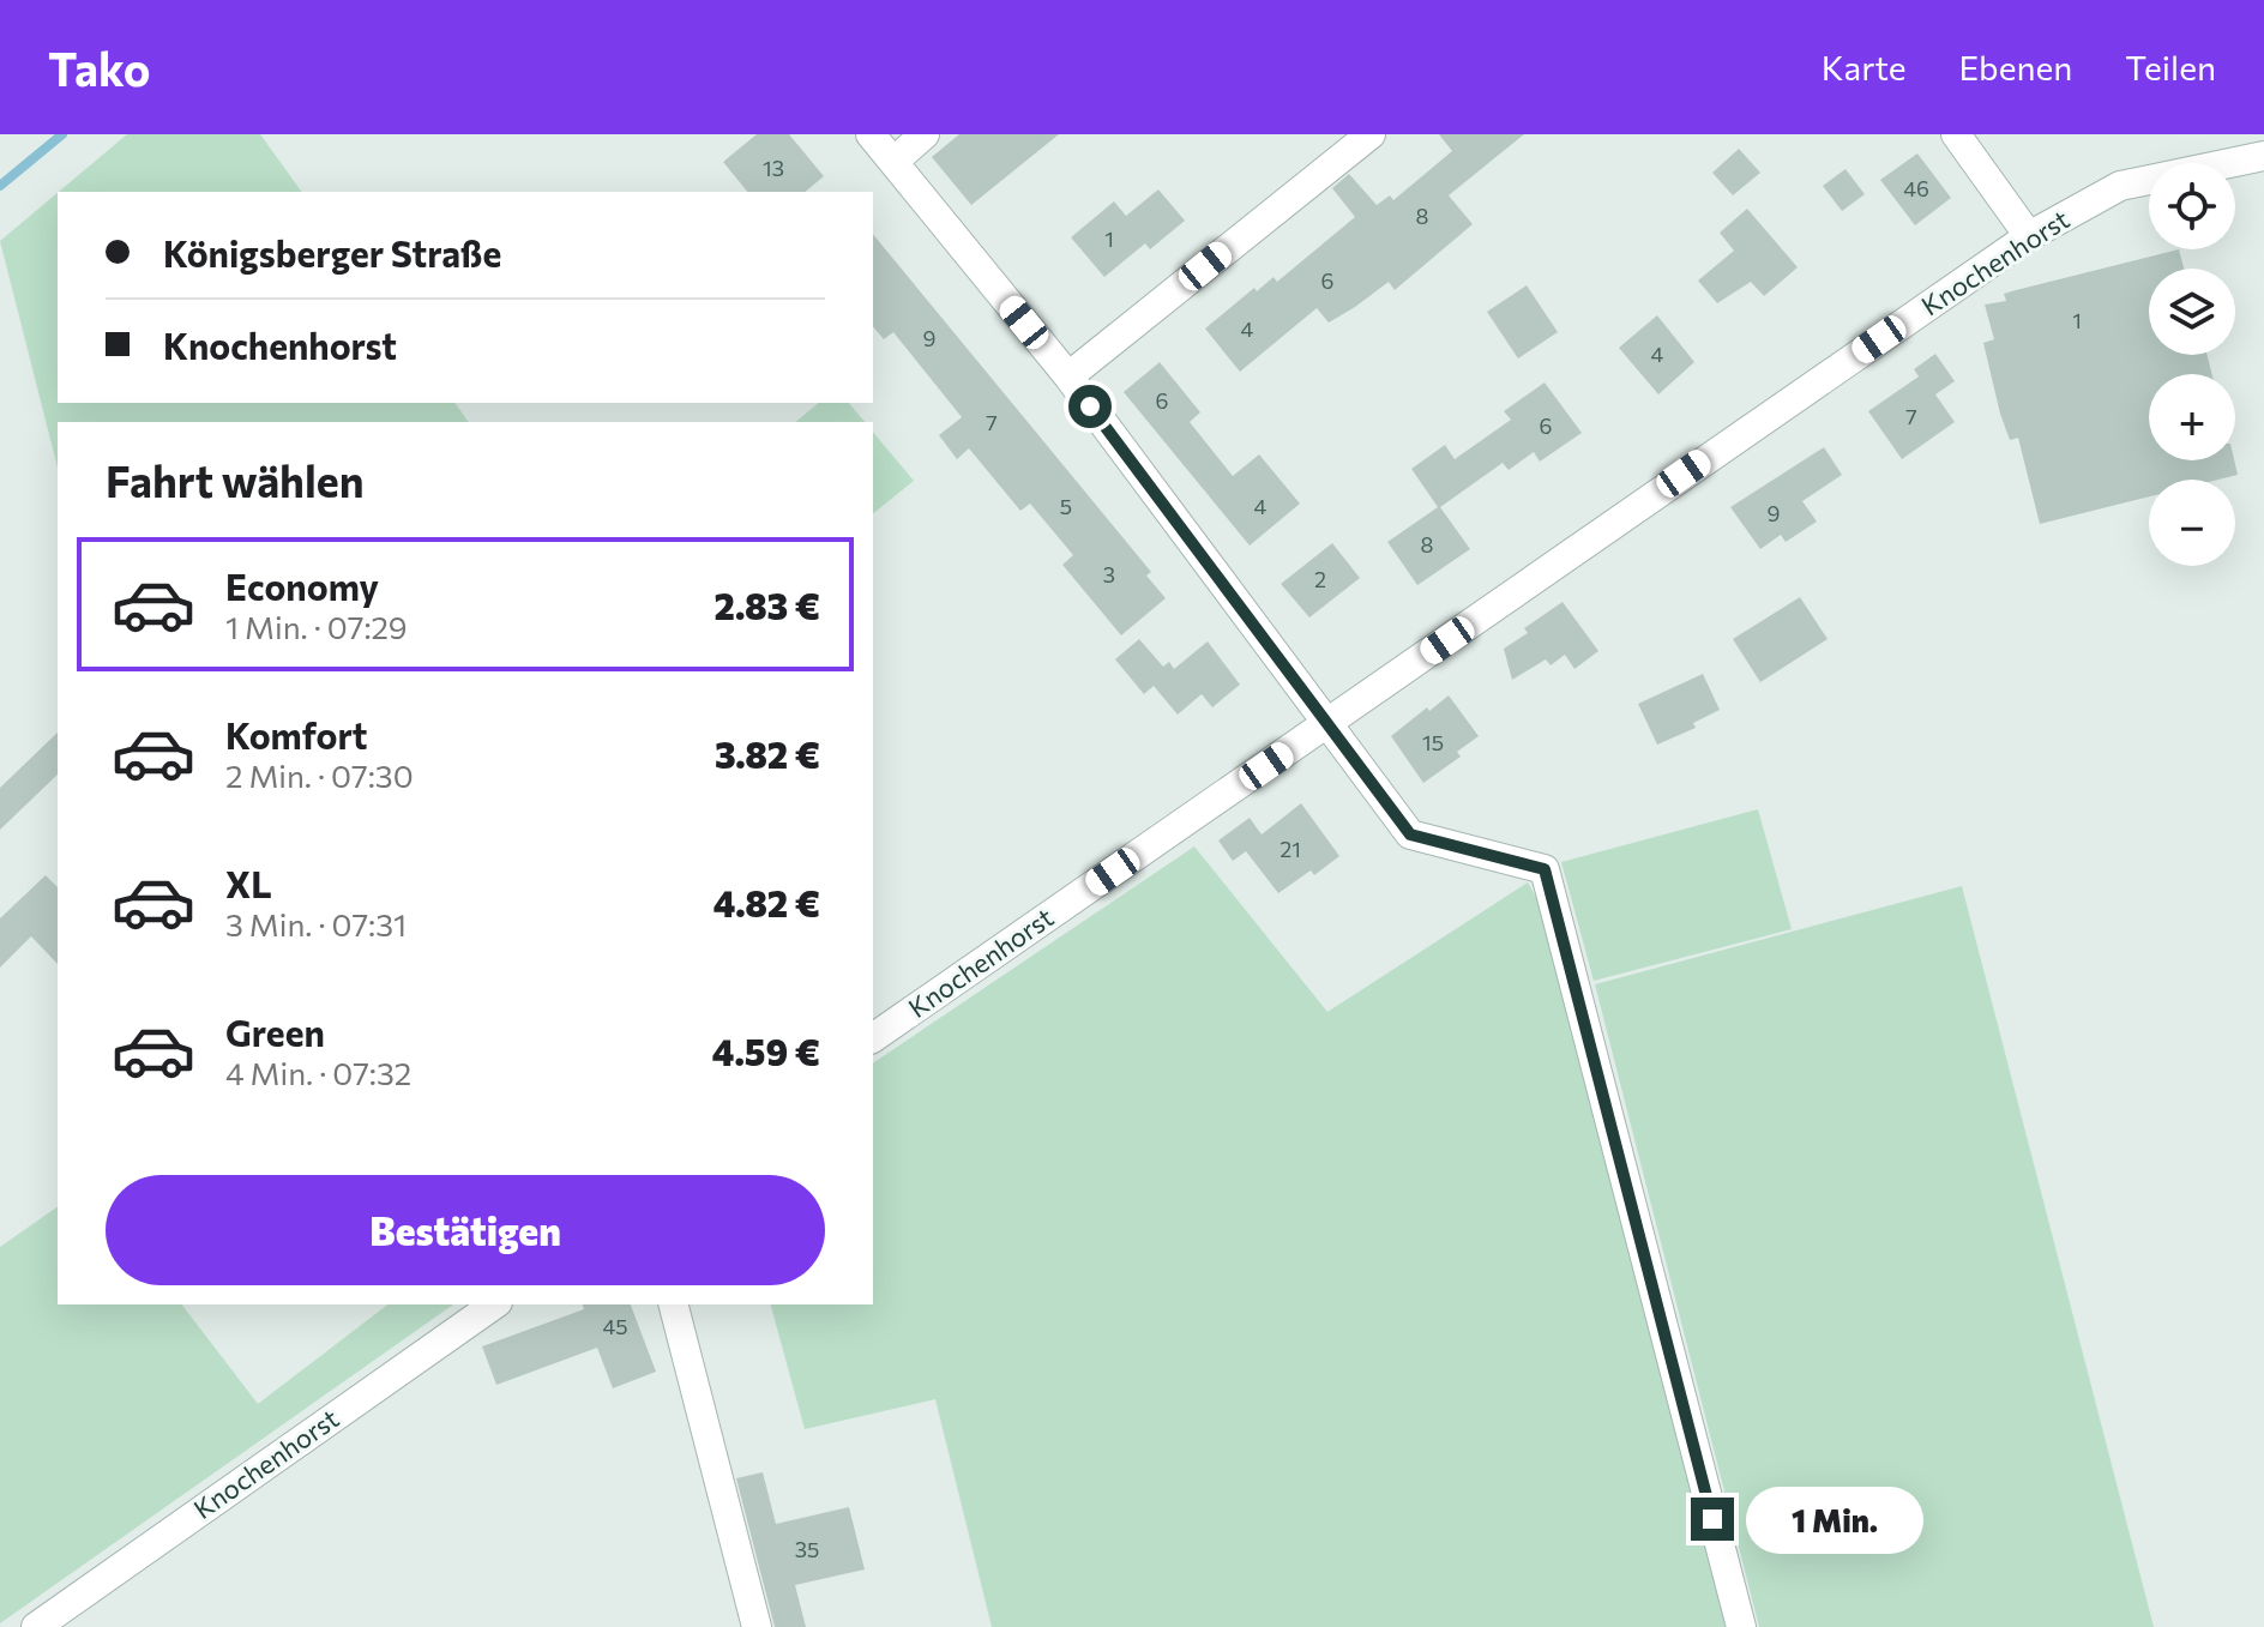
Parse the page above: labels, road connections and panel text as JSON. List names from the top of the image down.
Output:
{
  "streets": {
    "street": ["Knochenhorst"]
  },
  "house_numbers": [
    "13",
    "46",
    "8",
    "1",
    "6",
    "1",
    "4",
    "9",
    "4",
    "6",
    "7",
    "7",
    "6",
    "5",
    "4",
    "9",
    "8",
    "3",
    "2",
    "15",
    "21",
    "45",
    "35"
  ],
  "page": {
    "header": "Tako",
    "nav": ["Karte", "Ebenen", "Teilen"],
    "map_buttons": ["+", "−"],
    "banner": ["Königsberger Straße", "Knochenhorst"],
    "heading": "Fahrt wählen",
    "list": [
      {
        "name": "Economy",
        "note": "1 Min. · 07:29",
        "value": "2.83 €"
      },
      {
        "name": "Komfort",
        "note": "2 Min. · 07:30",
        "value": "3.82 €"
      },
      {
        "name": "XL",
        "note": "3 Min. · 07:31",
        "value": "4.82 €"
      },
      {
        "name": "Green",
        "note": "4 Min. · 07:32",
        "value": "4.59 €"
      }
    ],
    "buttons": "Bestätigen",
    "bubble": "1 Min."
  }
}
